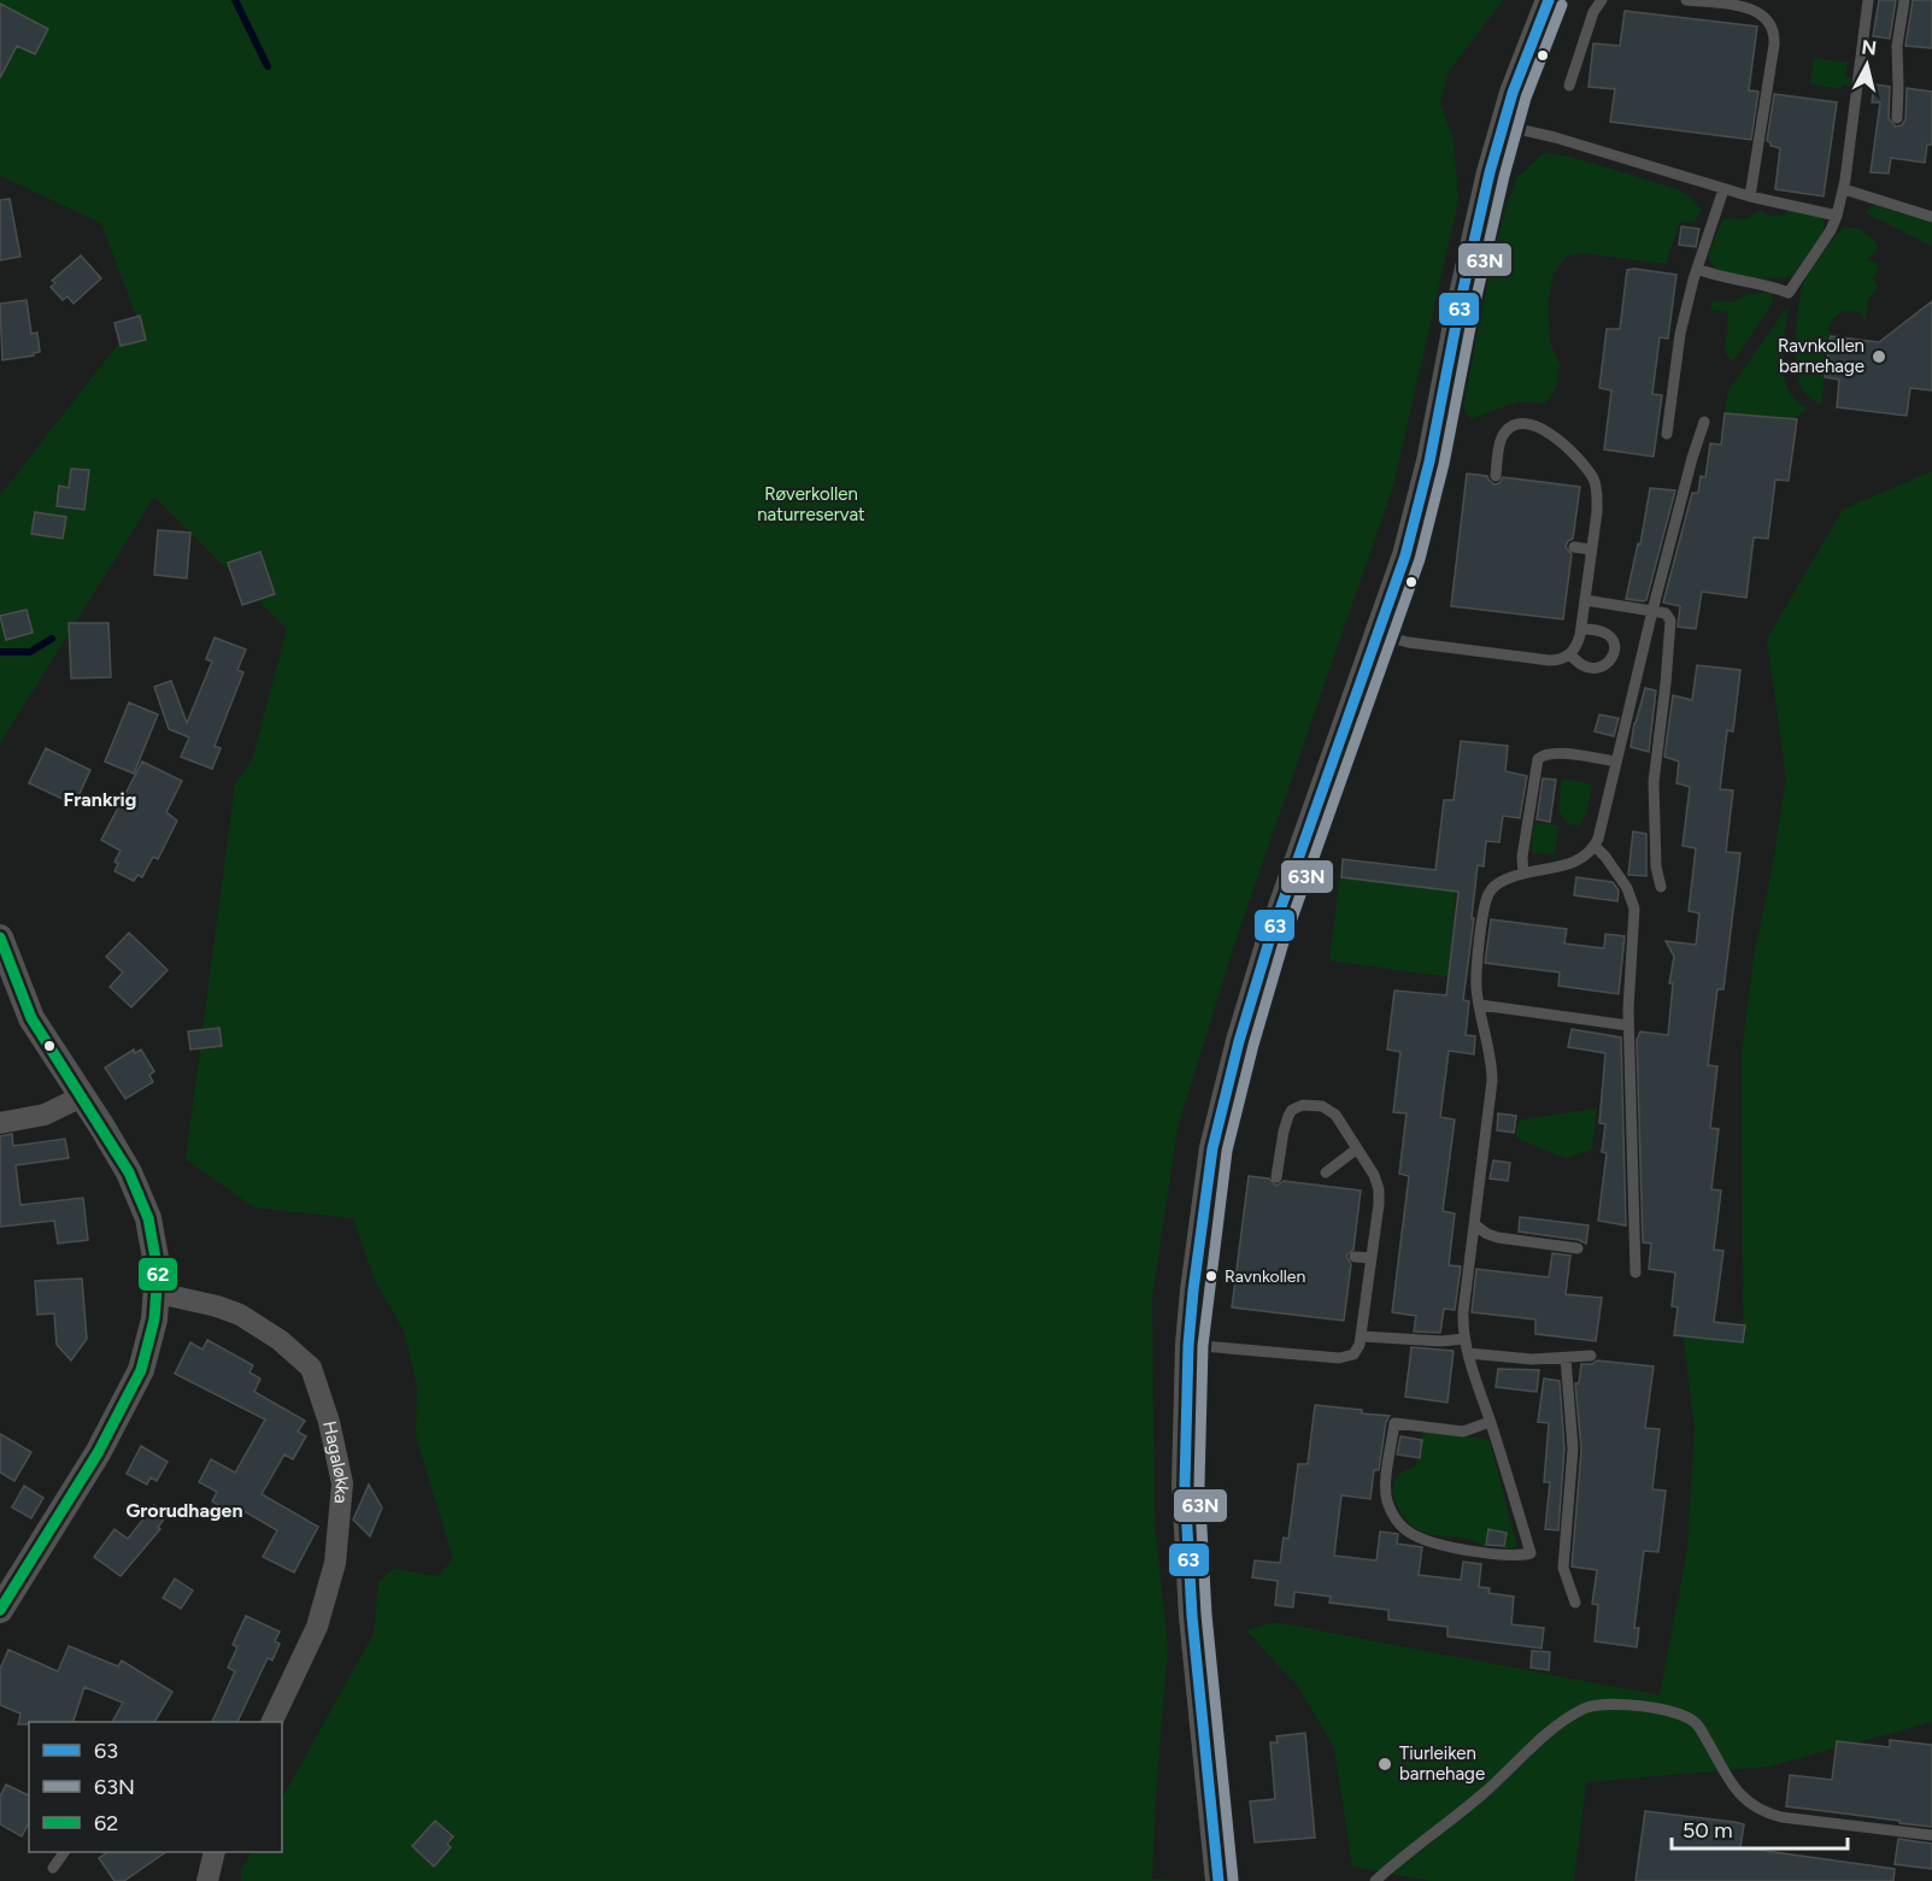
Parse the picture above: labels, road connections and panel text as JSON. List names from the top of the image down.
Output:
{
  "streets": {
    "street": ["Hagaløkka"]
  },
  "districts": ["Frankrig", "Grorudhagen"],
  "parks": ["Røverkollen naturreservat"],
  "places": ["Ravnkollen barnehage", "Ravnkollen", "Tiurleiken barnehage"],
  "lines": ["transit line 63", "transit line 63N", "transit line 62"],
  "legend": ["63", "63N", "62"],
  "scale_bar": "50 m",
  "north": "top"
}
